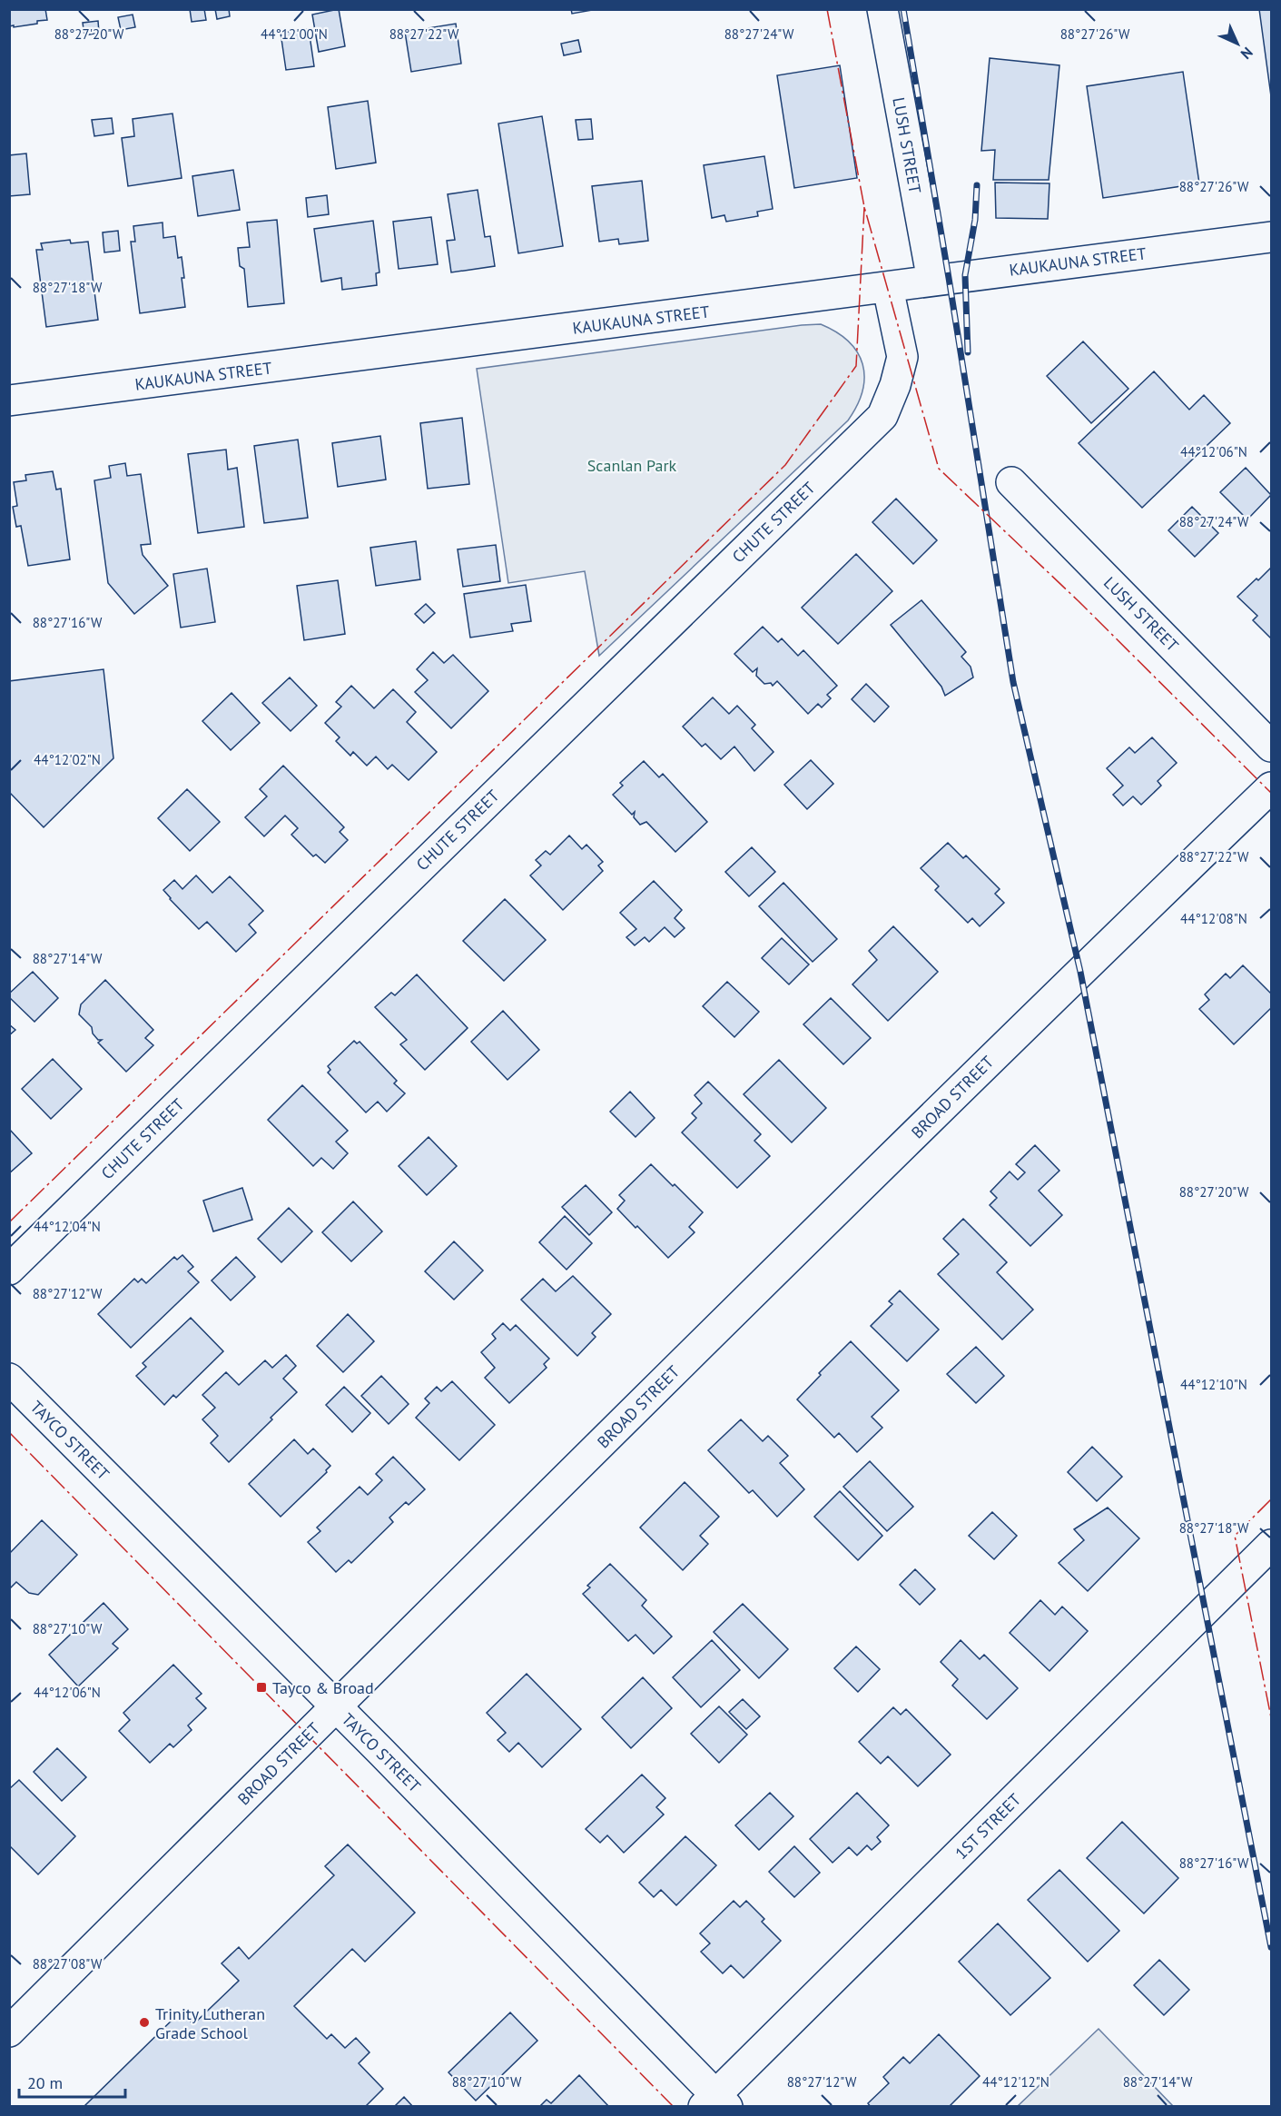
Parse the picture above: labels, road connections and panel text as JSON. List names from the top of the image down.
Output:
{
  "streets": {
    "street": [
      "LUSH STREET",
      "KAUKAUNA STREET",
      "CHUTE STREET",
      "BROAD STREET",
      "TAYCO STREET",
      "1ST STREET"
    ]
  },
  "crossings": [
    ["LUSH STREET", "KAUKAUNA STREET"],
    ["KAUKAUNA STREET", "CHUTE STREET"],
    ["BROAD STREET", "TAYCO STREET"],
    ["TAYCO STREET", "1ST STREET"]
  ],
  "parks": ["Scanlan Park"],
  "places": {
    "transit": ["Tayco & Broad"],
    "other": ["Trinity Lutheran Grade School"]
  },
  "scale_bar": "20 m",
  "north": "bottom right",
  "coordinates": [
    "88°27'20\"W",
    "44°12'00\"N",
    "88°27'22\"W",
    "88°27'24\"W",
    "88°27'26\"W",
    "88°27'18\"W",
    "44°12'06\"N",
    "88°27'16\"W",
    "44°12'02\"N",
    "44°12'08\"N",
    "88°27'14\"W",
    "44°12'04\"N",
    "88°27'12\"W",
    "44°12'10\"N",
    "88°27'10\"W",
    "88°27'08\"W",
    "44°12'12\"N"
  ]
}
